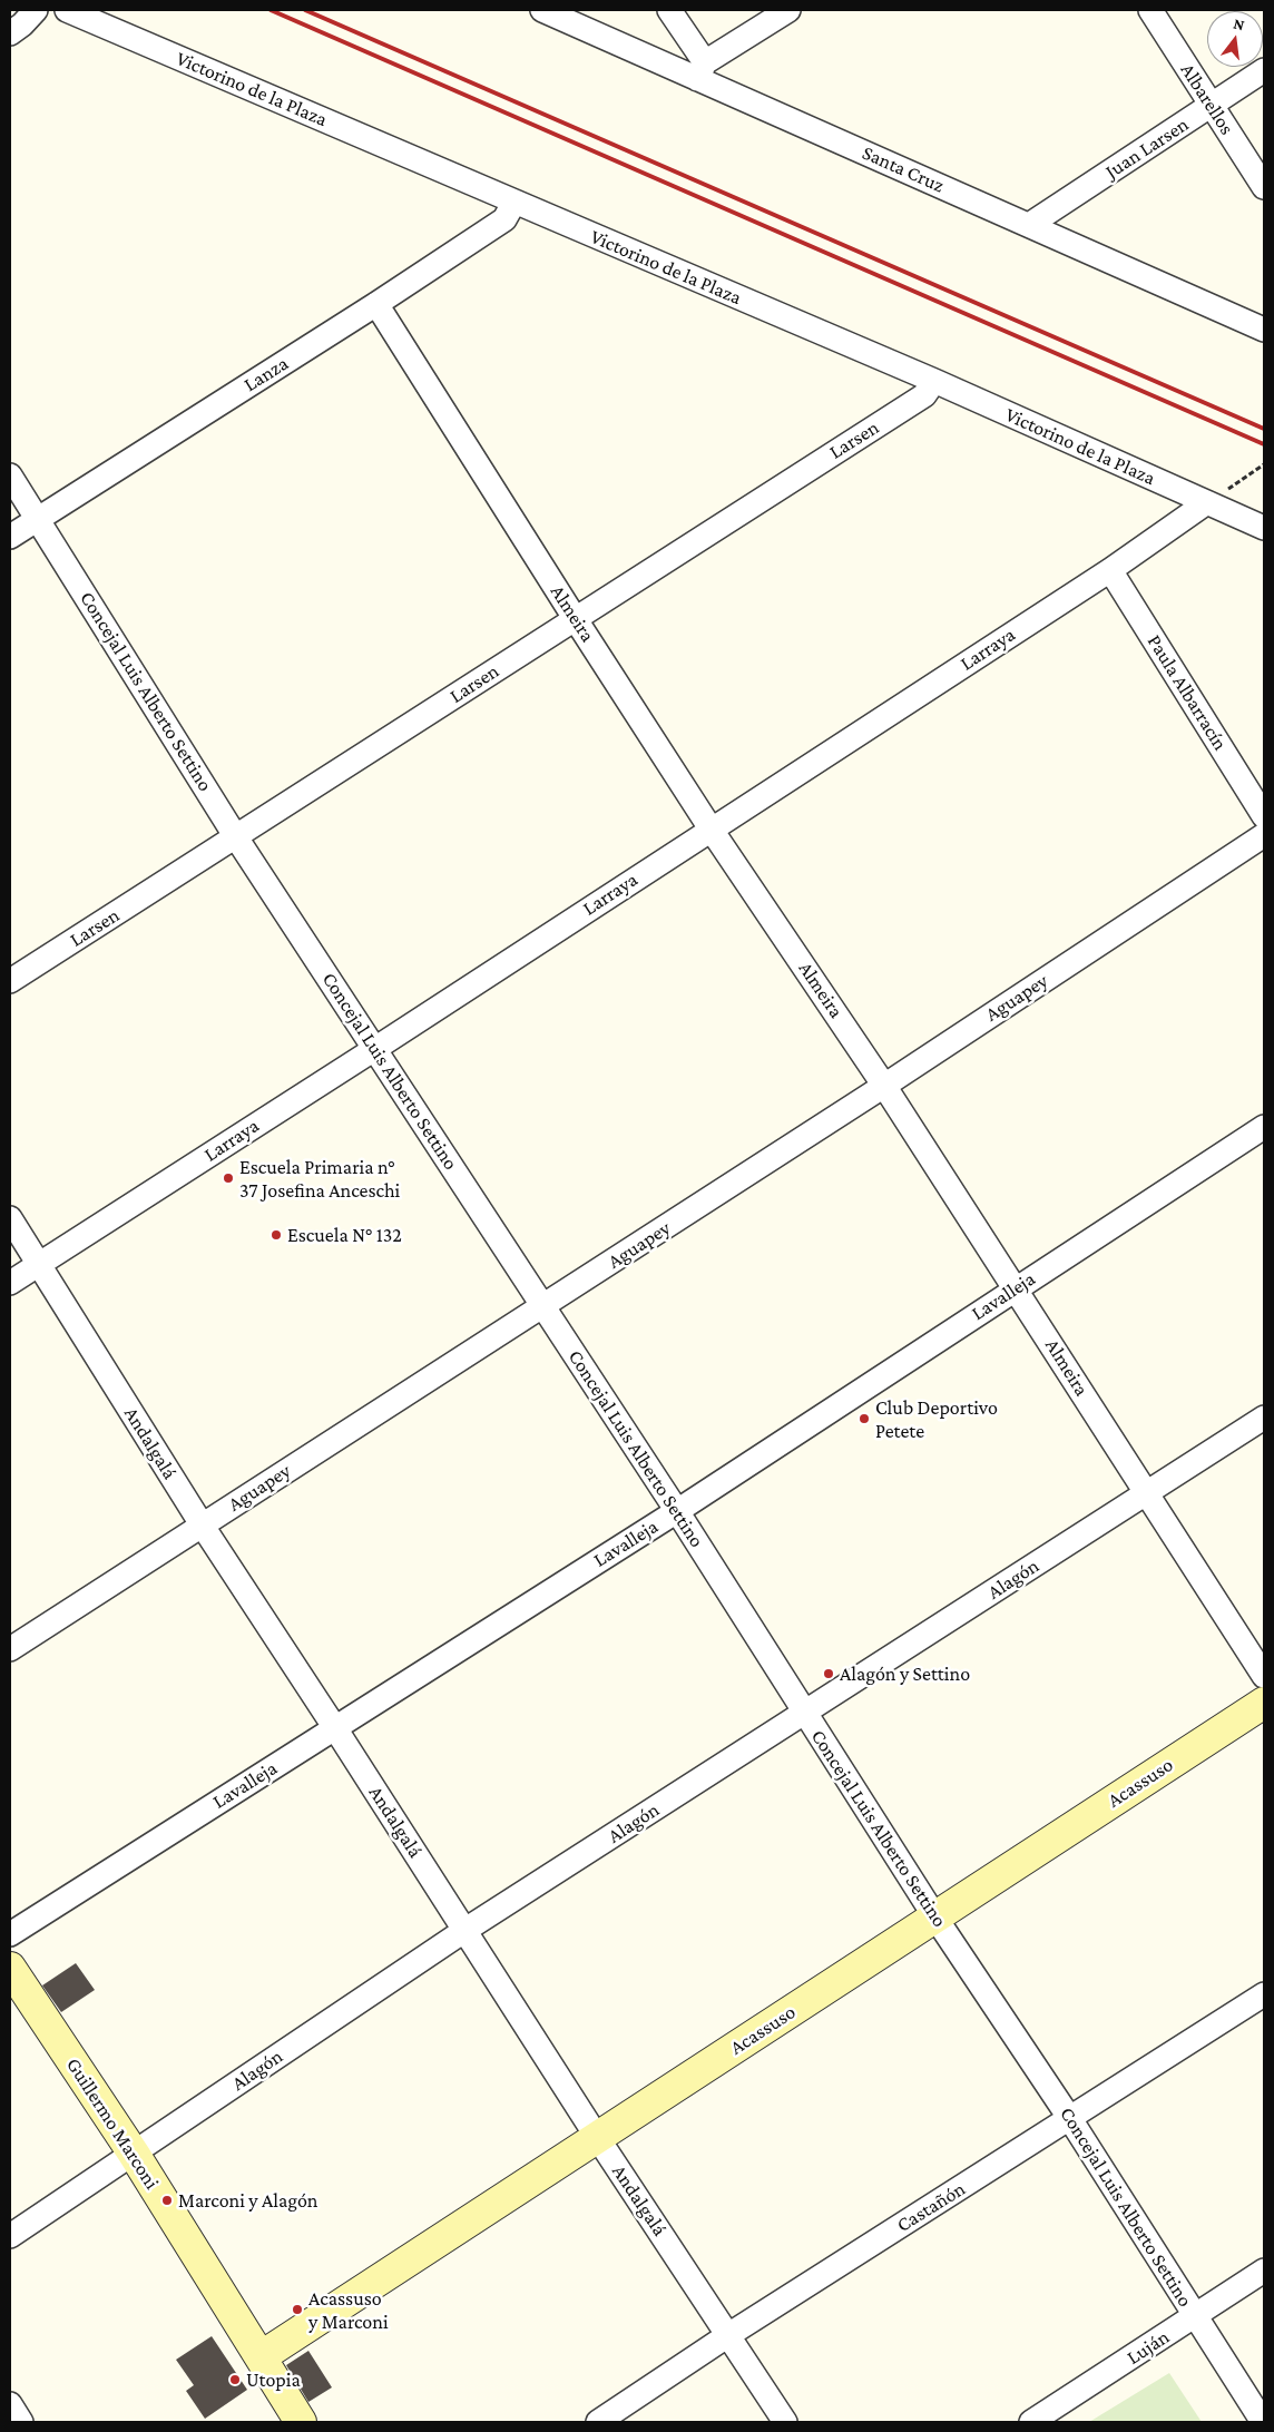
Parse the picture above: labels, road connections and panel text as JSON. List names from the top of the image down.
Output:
{
  "streets": {
    "street": [
      "Victorino de la Plaza",
      "Albarellos",
      "Juan Larsen",
      "Santa Cruz",
      "Lanza",
      "Larsen",
      "Almeira",
      "Larraya",
      "Concejal Luis Alberto Settino",
      "Paula Albarracín",
      "Aguapey",
      "Lavalleja",
      "Andalgalá",
      "Alagón",
      "Acassuso",
      "Guillermo Marconi",
      "Castañón",
      "Luján"
    ]
  },
  "crossings": [
    ["Victorino de la Plaza", "Lanza"],
    ["Victorino de la Plaza", "Larsen"],
    ["Victorino de la Plaza", "Larraya"],
    ["Albarellos", "Juan Larsen"],
    ["Juan Larsen", "Santa Cruz"],
    ["Lanza", "Almeira"],
    ["Lanza", "Concejal Luis Alberto Settino"],
    ["Larsen", "Almeira"],
    ["Larsen", "Concejal Luis Alberto Settino"],
    ["Almeira", "Larraya"],
    ["Almeira", "Aguapey"],
    ["Almeira", "Lavalleja"],
    ["Almeira", "Alagón"],
    ["Larraya", "Concejal Luis Alberto Settino"],
    ["Larraya", "Paula Albarracín"],
    ["Larraya", "Andalgalá"],
    ["Concejal Luis Alberto Settino", "Aguapey"],
    ["Concejal Luis Alberto Settino", "Lavalleja"],
    ["Concejal Luis Alberto Settino", "Alagón"],
    ["Concejal Luis Alberto Settino", "Acassuso"],
    ["Concejal Luis Alberto Settino", "Castañón"],
    ["Concejal Luis Alberto Settino", "Luján"],
    ["Aguapey", "Andalgalá"],
    ["Lavalleja", "Andalgalá"],
    ["Andalgalá", "Alagón"],
    ["Andalgalá", "Acassuso"],
    ["Andalgalá", "Castañón"],
    ["Alagón", "Guillermo Marconi"],
    ["Acassuso", "Guillermo Marconi"]
  ],
  "places": [
    "Escuela Primaria n° 37 Josefina Anceschi",
    "Escuela N° 132",
    "Club Deportivo Petete",
    "Alagón y Settino",
    "Marconi y Alagón",
    "Acassuso y Marconi",
    "Utopia"
  ],
  "north": "top"
}
